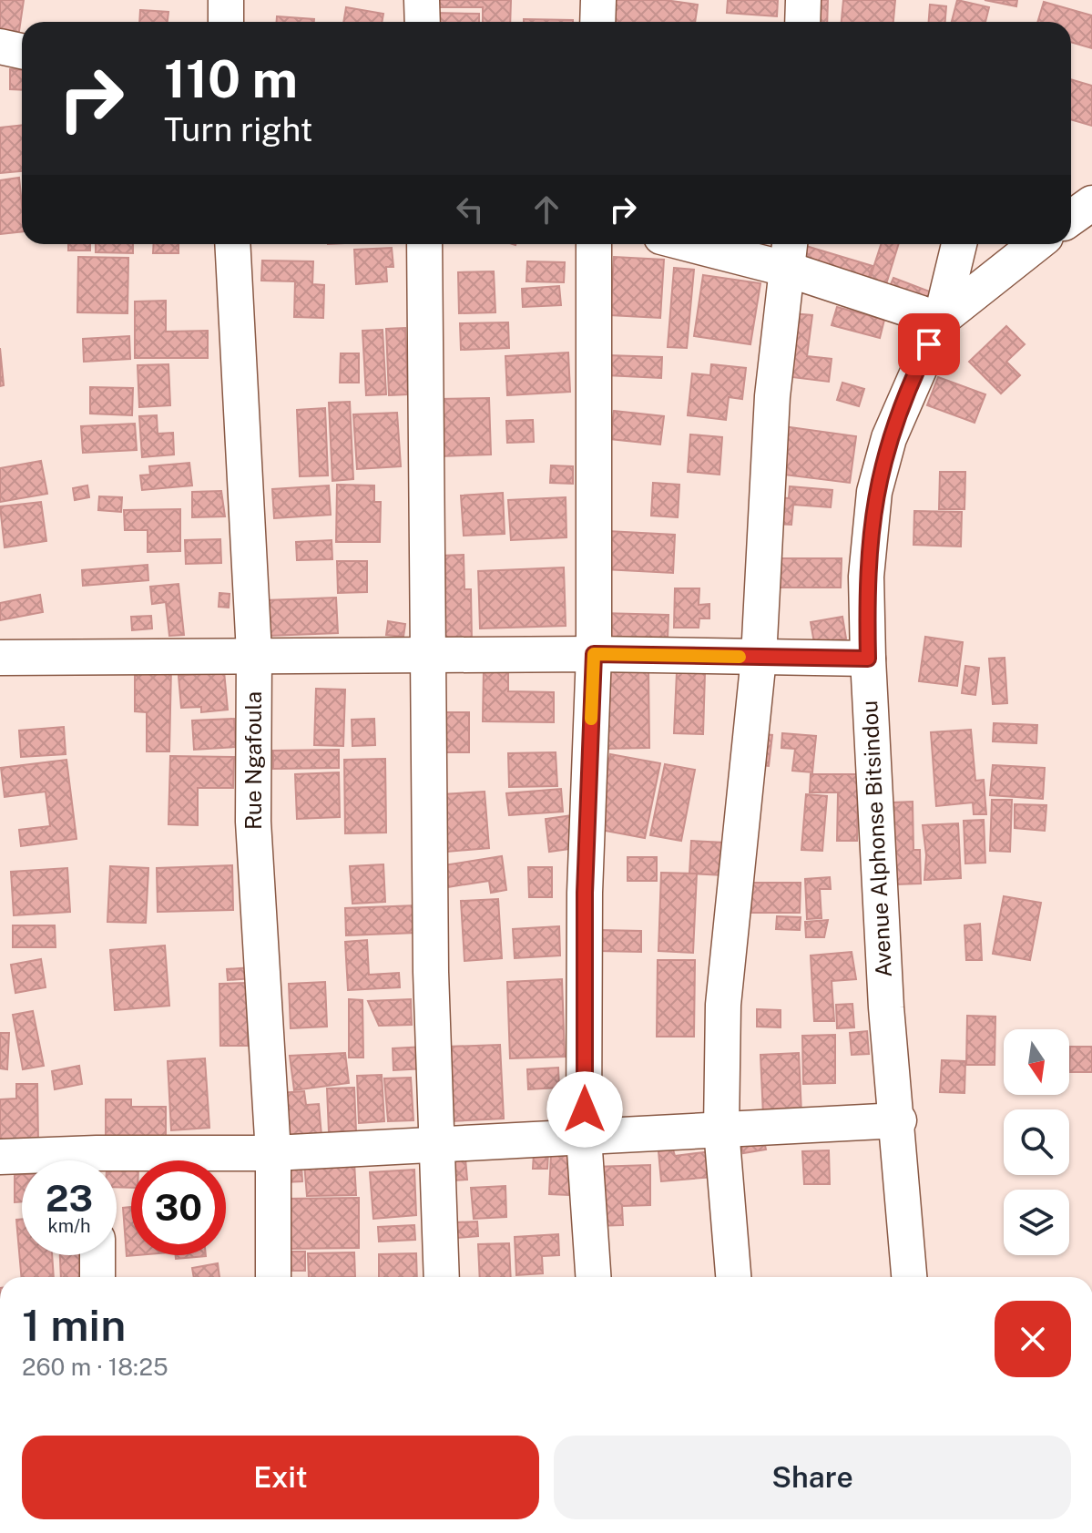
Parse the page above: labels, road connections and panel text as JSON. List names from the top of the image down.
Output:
{
  "streets": {
    "street": ["Rue Ngafoula", "Avenue Alphonse Bitsindou"]
  },
  "north": "bottom",
  "page": {
    "turn": ["110 m", "Turn right"],
    "speed": "23 km/h",
    "limit": "30",
    "heading": ["1 min", "260 m · 18:25"],
    "buttons": ["Exit", "Share"]
  }
}
